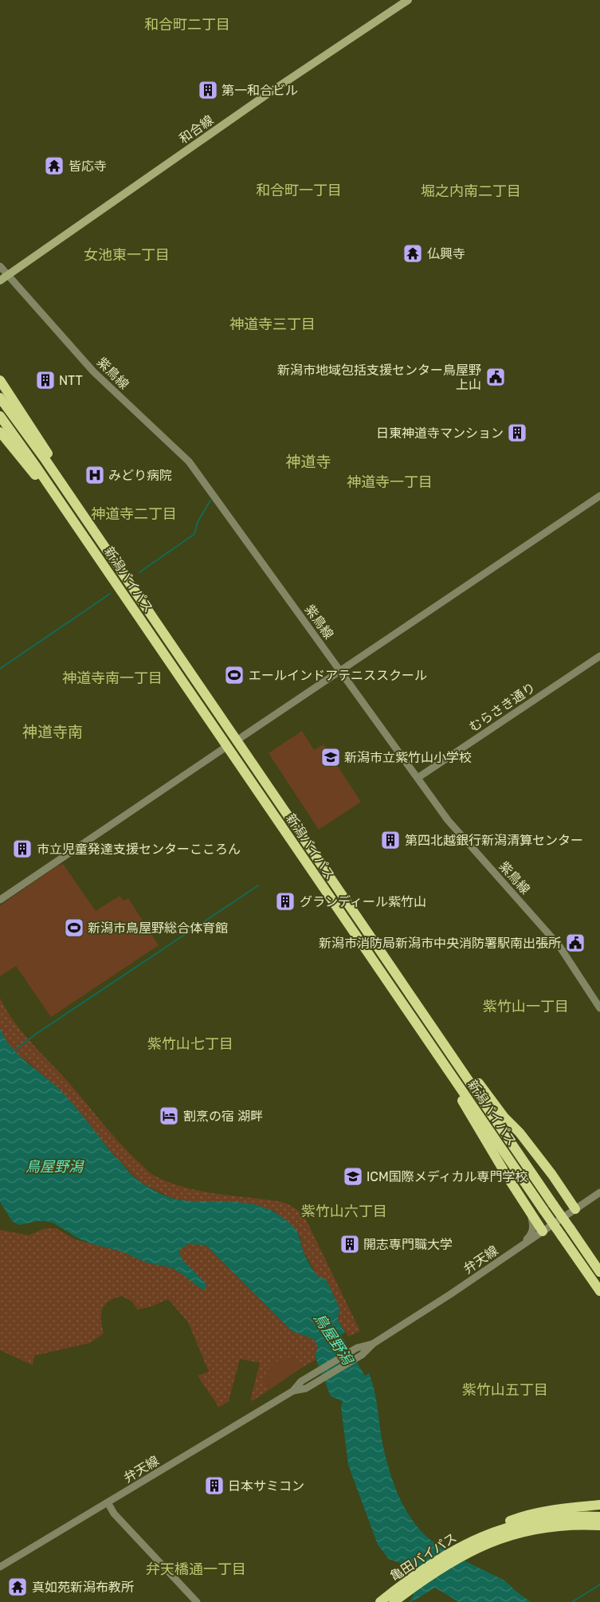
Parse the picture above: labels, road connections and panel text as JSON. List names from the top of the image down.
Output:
{
  "streets": {
    "highway": ["新潟バイパス", "亀田バイパス"],
    "main road": ["和合線"],
    "street": ["紫鳥線", "むらさき通り", "弁天線"]
  },
  "crossings": [
    ["和合線", "紫鳥線"],
    ["紫鳥線", "むらさき通り"]
  ],
  "districts": [
    "和合町二丁目",
    "和合町一丁目",
    "堀之内南二丁目",
    "女池東一丁目",
    "神道寺三丁目",
    "神道寺",
    "神道寺一丁目",
    "神道寺二丁目",
    "神道寺南一丁目",
    "神道寺南",
    "紫竹山一丁目",
    "紫竹山七丁目",
    "紫竹山六丁目",
    "紫竹山五丁目",
    "弁天橋通一丁目"
  ],
  "water": ["鳥屋野潟"],
  "places": {
    "building": [
      "第一和合ビル",
      "NTT",
      "日東神道寺マンション",
      "第四北越銀行新潟清算センター",
      "市立児童発達支援センターこころん",
      "グランディール紫竹山",
      "開志専門職大学",
      "日本サミコン"
    ],
    "temple": ["皆応寺", "仏興寺", "真如苑新潟布教所"],
    "public building": ["新潟市地域包括支援センター鳥屋野 上山", "新潟市消防局新潟市中央消防署駅南出張所"],
    "hospital": ["みどり病院"],
    "sports": ["エールインドアテニススクール", "新潟市鳥屋野総合体育館"],
    "school or university": ["新潟市立紫竹山小学校", "ICM国際メディカル専門学校"],
    "hotel": ["割烹の宿 湖畔"]
  }
}
